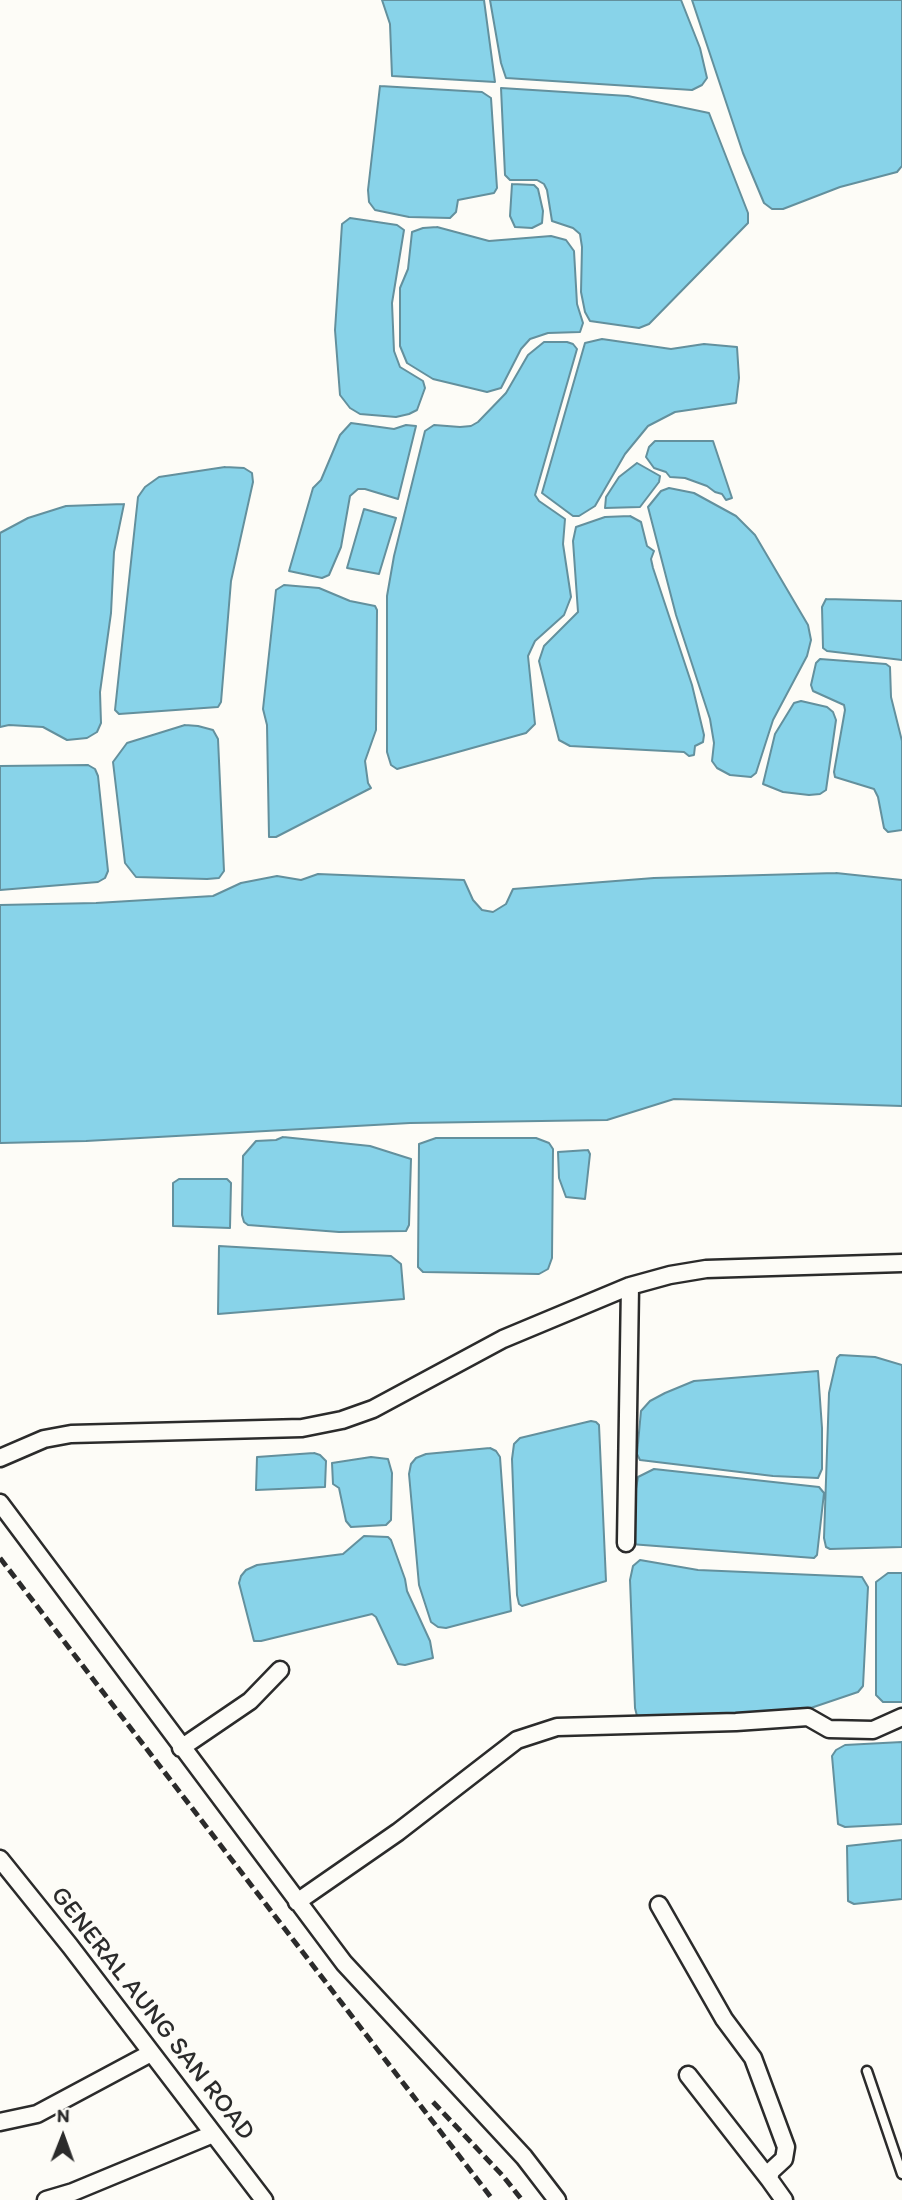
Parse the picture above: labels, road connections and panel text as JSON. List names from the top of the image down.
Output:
{
  "streets": {
    "street": ["GENERAL AUNG SAN ROAD"]
  },
  "north": "top"
}
